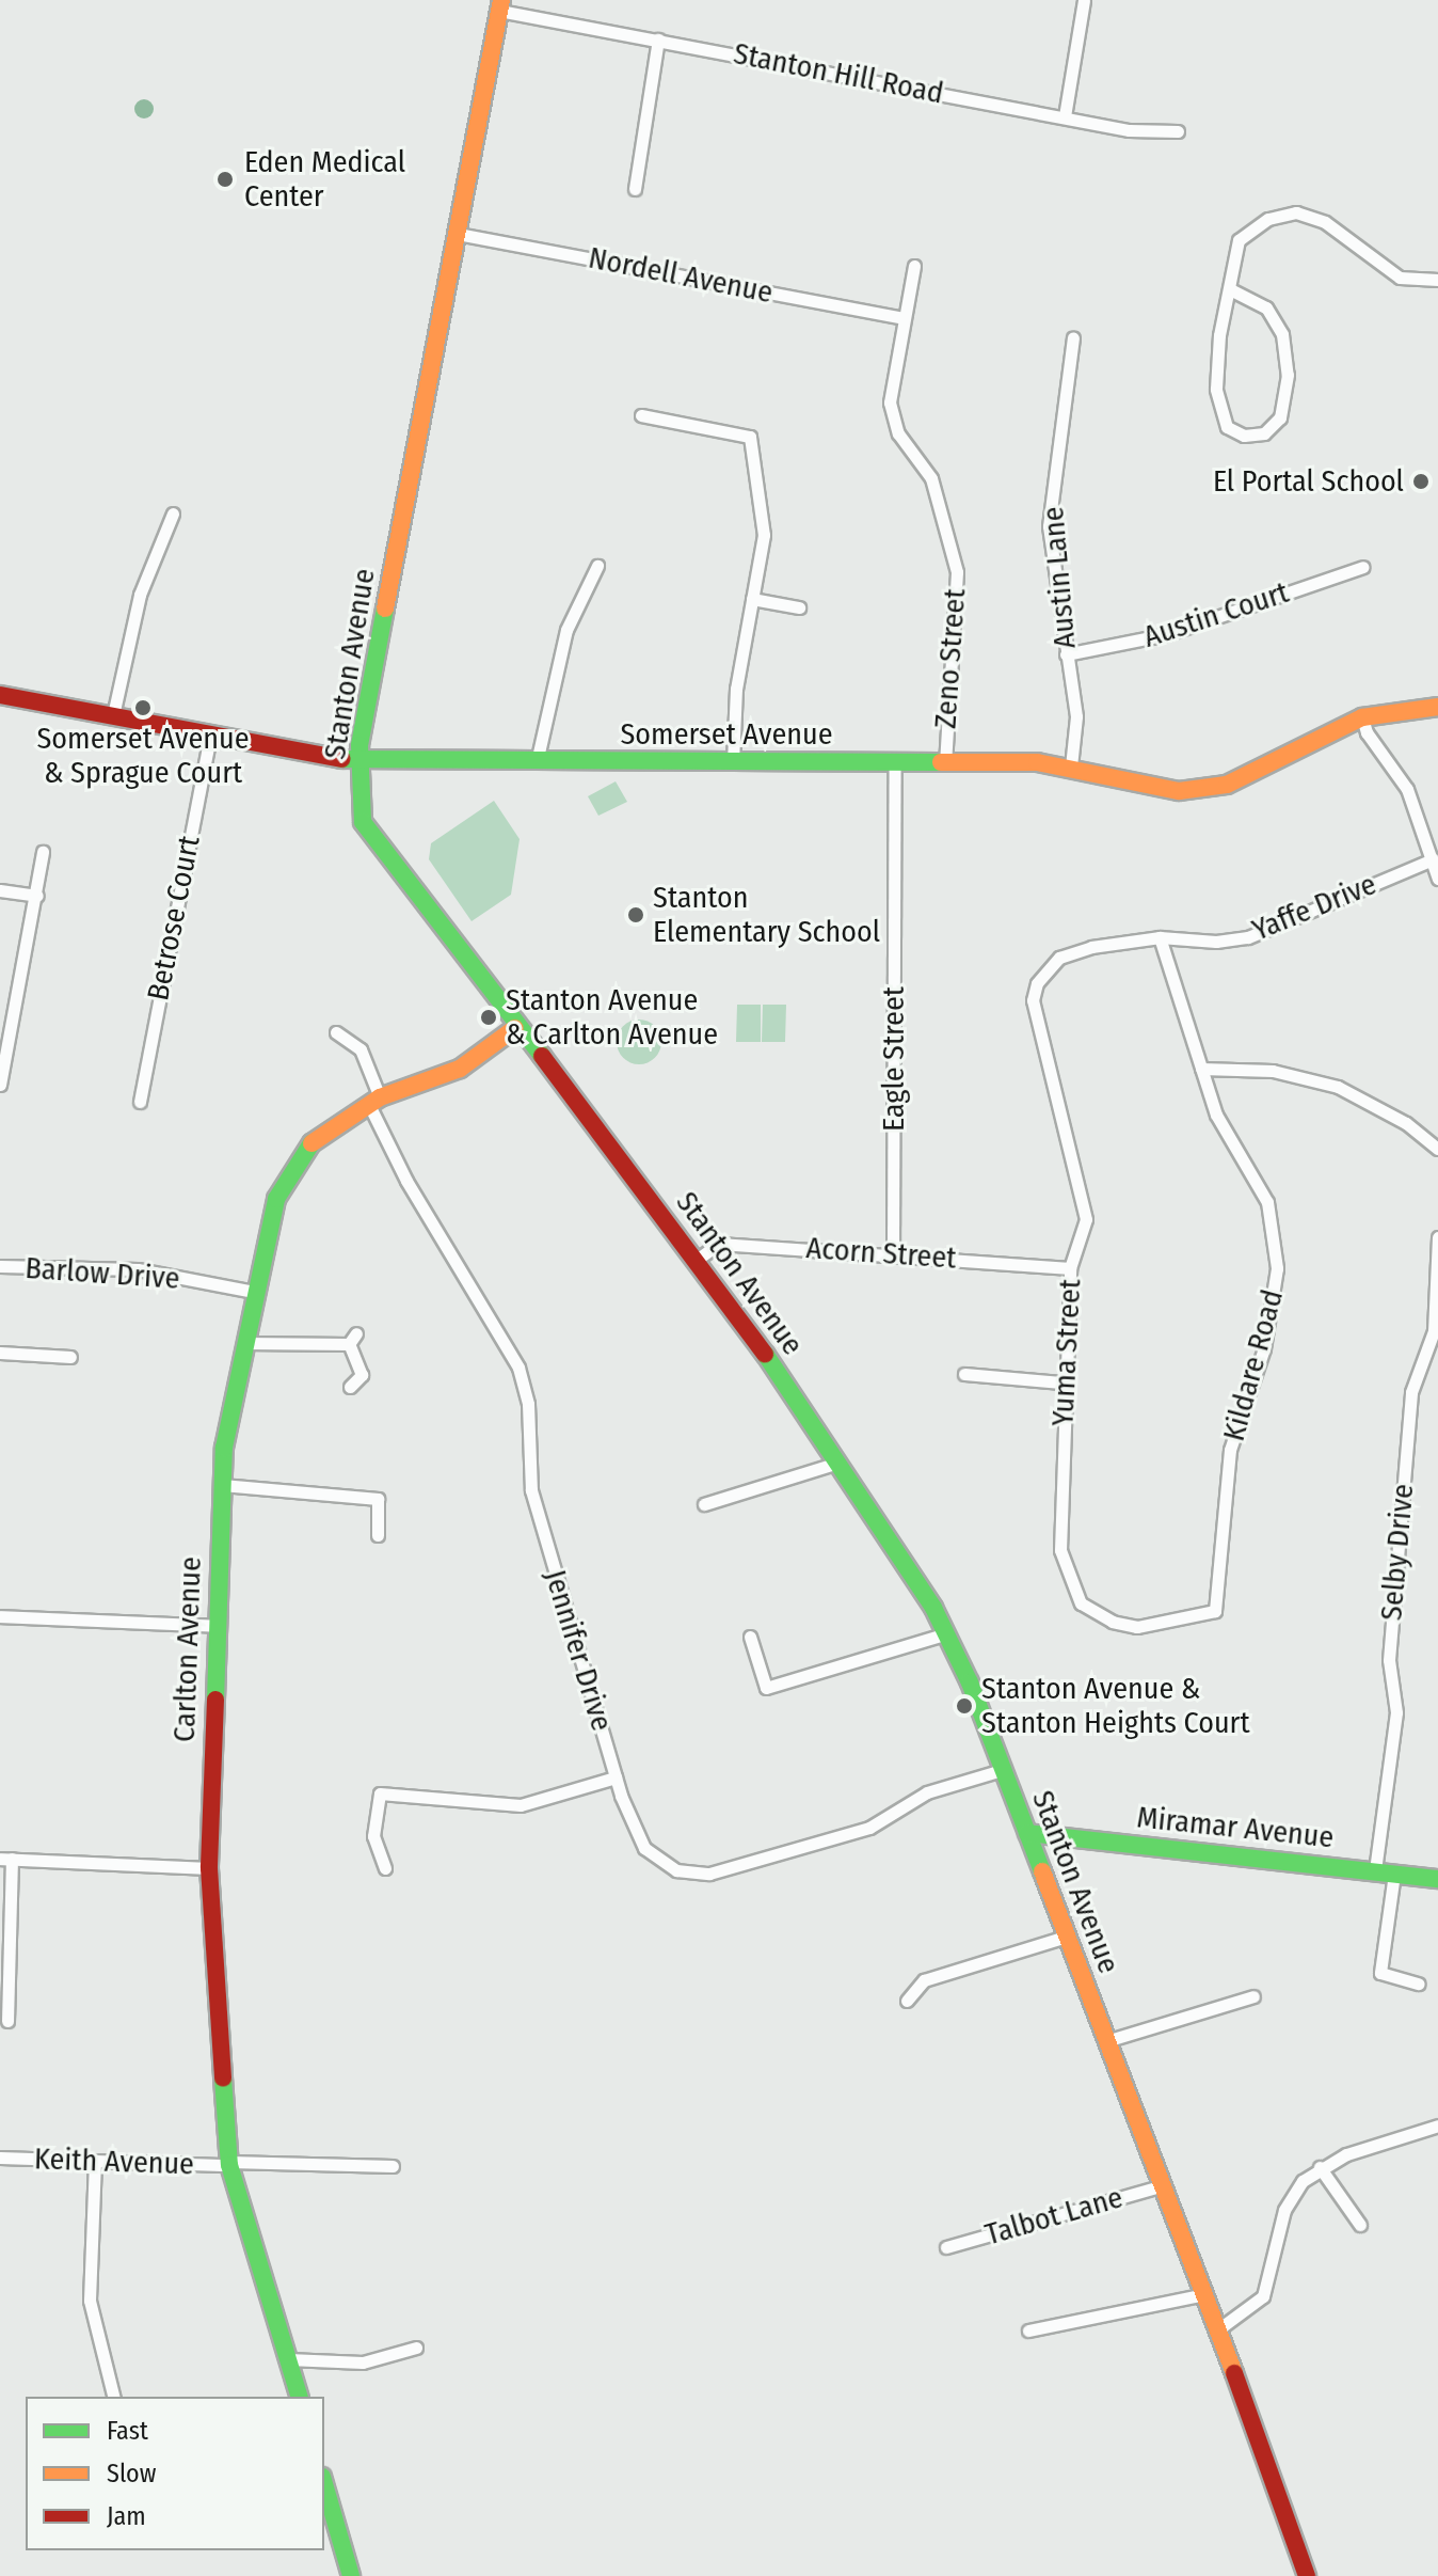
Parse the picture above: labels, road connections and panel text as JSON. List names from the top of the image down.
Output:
{
  "streets": {
    "street": [
      "Stanton Hill Road",
      "Nordell Avenue",
      "Austin Lane",
      "Austin Court",
      "Zeno Street",
      "Stanton Avenue",
      "Somerset Avenue",
      "Yaffe Drive",
      "Betrose Court",
      "Eagle Street",
      "Acorn Street",
      "Barlow Drive",
      "Yuma Street",
      "Kildare Road",
      "Selby Drive",
      "Carlton Avenue",
      "Jennifer Drive",
      "Miramar Avenue",
      "Keith Avenue",
      "Talbot Lane"
    ]
  },
  "crossings": [
    ["Stanton Hill Road", "Stanton Avenue"],
    ["Nordell Avenue", "Zeno Street"],
    ["Nordell Avenue", "Stanton Avenue"],
    ["Austin Lane", "Austin Court"],
    ["Austin Lane", "Somerset Avenue"],
    ["Zeno Street", "Somerset Avenue"],
    ["Stanton Avenue", "Somerset Avenue"],
    ["Stanton Avenue", "Acorn Street"],
    ["Stanton Avenue", "Carlton Avenue"],
    ["Stanton Avenue", "Jennifer Drive"],
    ["Stanton Avenue", "Miramar Avenue"],
    ["Stanton Avenue", "Talbot Lane"],
    ["Somerset Avenue", "Betrose Court"],
    ["Somerset Avenue", "Eagle Street"],
    ["Yaffe Drive", "Yuma Street"],
    ["Yaffe Drive", "Kildare Road"],
    ["Eagle Street", "Acorn Street"],
    ["Acorn Street", "Yuma Street"],
    ["Barlow Drive", "Carlton Avenue"],
    ["Yuma Street", "Kildare Road"],
    ["Selby Drive", "Miramar Avenue"],
    ["Carlton Avenue", "Jennifer Drive"],
    ["Carlton Avenue", "Keith Avenue"]
  ],
  "places": [
    "Eden Medical Center",
    "El Portal School",
    "Somerset Avenue & Sprague Court",
    "Stanton Elementary School",
    "Stanton Avenue & Carlton Avenue",
    "Stanton Avenue & Stanton Heights Court"
  ],
  "legend": ["Fast", "Slow", "Jam"]
}
